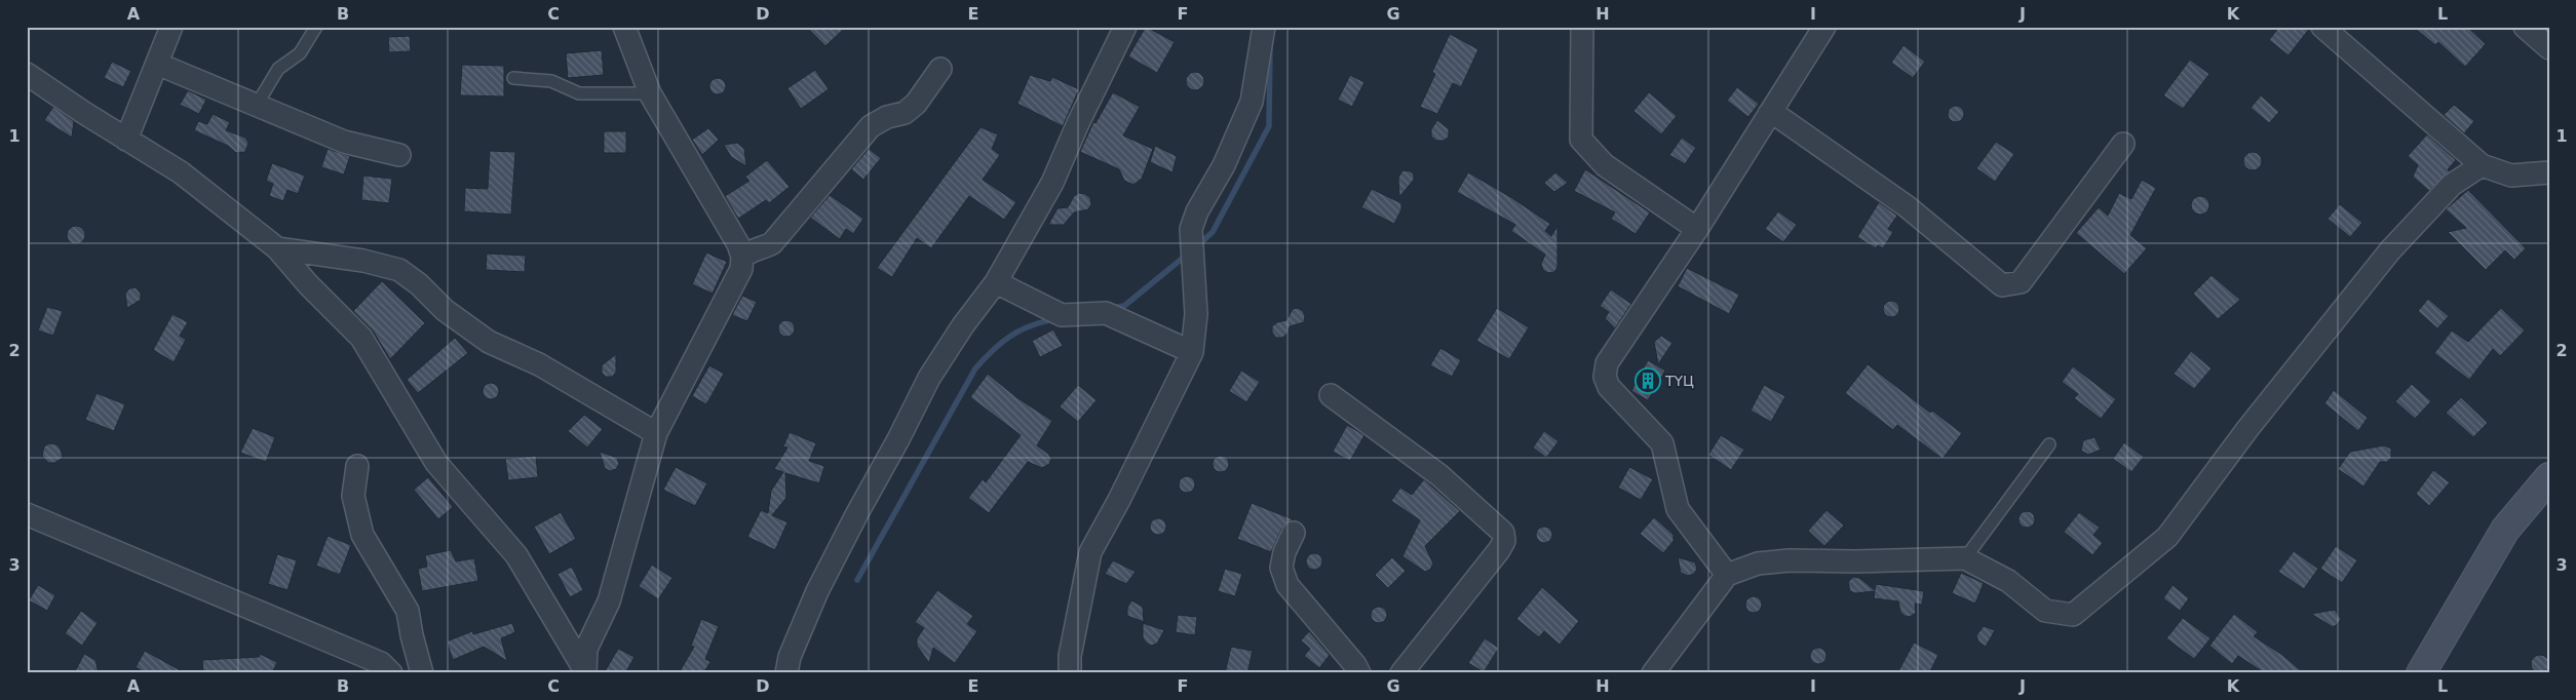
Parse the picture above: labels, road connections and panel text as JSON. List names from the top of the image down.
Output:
{
  "places": {
    "building": ["ТҮЦ"]
  },
  "grid": {
    "columns": [
      "A",
      "B",
      "C",
      "D",
      "E",
      "F",
      "G",
      "H",
      "I",
      "J",
      "K",
      "L"
    ],
    "rows": ["1", "2", "3"]
  }
}
